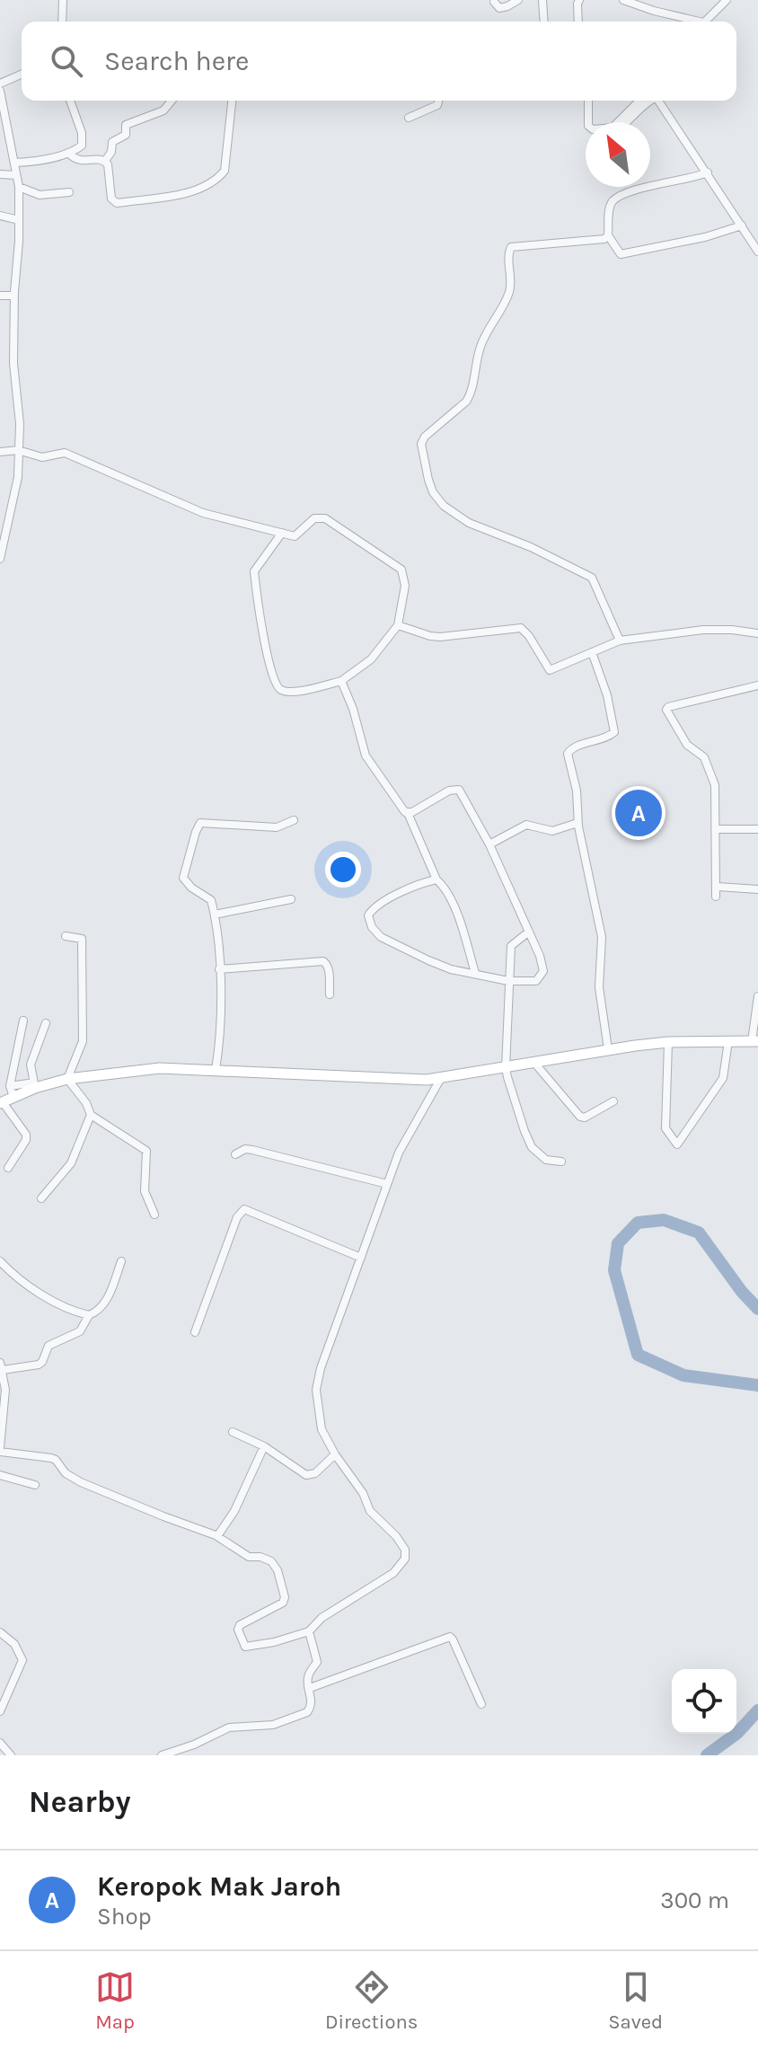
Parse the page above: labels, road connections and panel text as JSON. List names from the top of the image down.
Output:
{
  "north": "top left",
  "page": {
    "search": "Search here",
    "pins": "A",
    "heading": "Nearby",
    "list": [
      {
        "mark": "A",
        "name": "Keropok Mak Jaroh",
        "note": "Shop",
        "value": "300 m"
      }
    ],
    "nav": ["Map", "Directions", "Saved"]
  }
}
